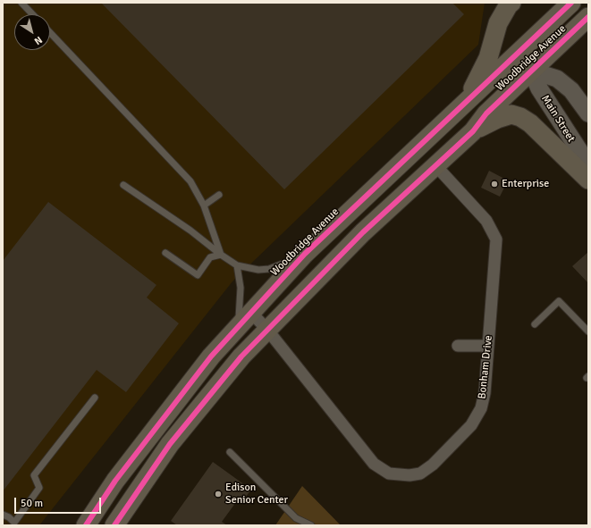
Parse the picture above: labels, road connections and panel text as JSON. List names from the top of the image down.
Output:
{
  "streets": {
    "main road": ["Woodbridge Avenue", "Main Street"],
    "street": ["Bonham Drive"]
  },
  "crossings": [
    ["Woodbridge Avenue", "Main Street"],
    ["Woodbridge Avenue", "Bonham Drive"]
  ],
  "places": ["Enterprise", "Edison Senior Center"],
  "scale_bar": "50 m",
  "north": "bottom right"
}
